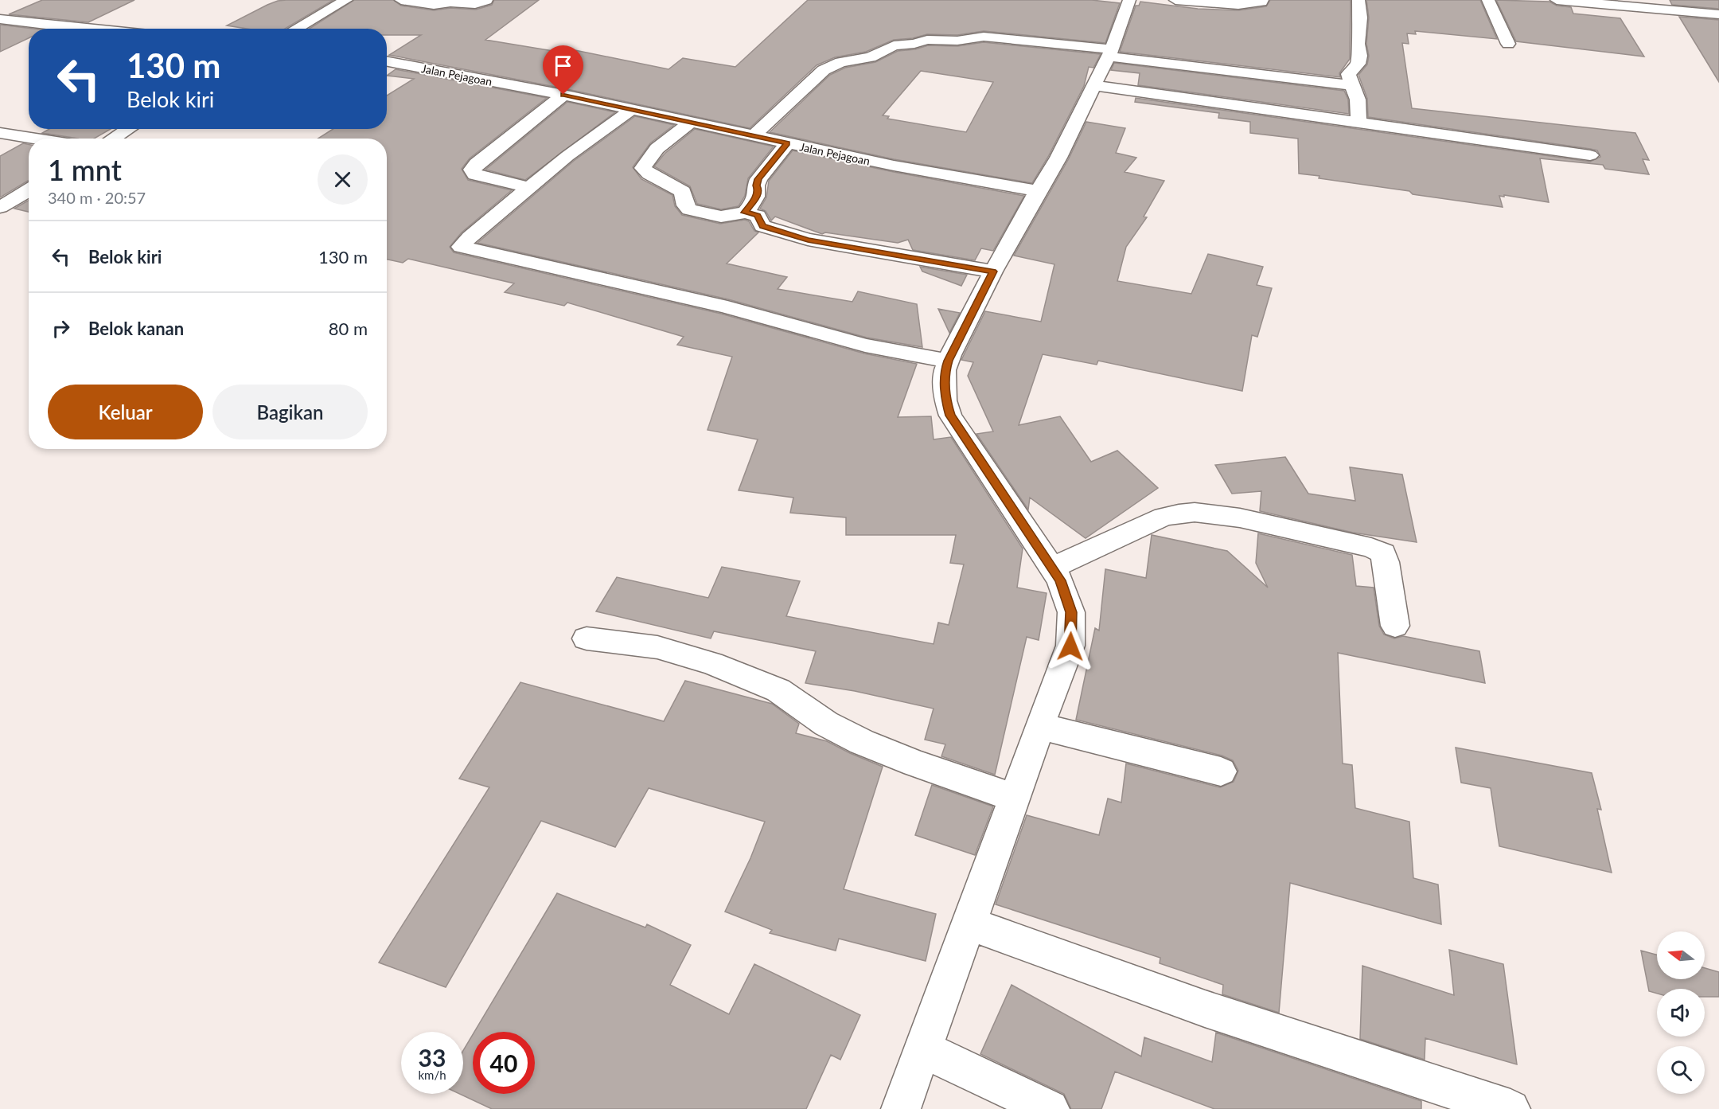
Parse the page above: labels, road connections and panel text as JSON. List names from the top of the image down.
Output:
{
  "streets": {
    "street": ["Jalan Pejagoan"]
  },
  "north": "left",
  "page": {
    "turn": ["130 m", "Belok kiri"],
    "heading": ["1 mnt", "340 m · 20:57"],
    "list": [
      {
        "name": "Belok kiri",
        "value": "130 m"
      },
      {
        "name": "Belok kanan",
        "value": "80 m"
      }
    ],
    "buttons": ["Keluar", "Bagikan"],
    "speed": "33 km/h",
    "limit": "40"
  }
}
